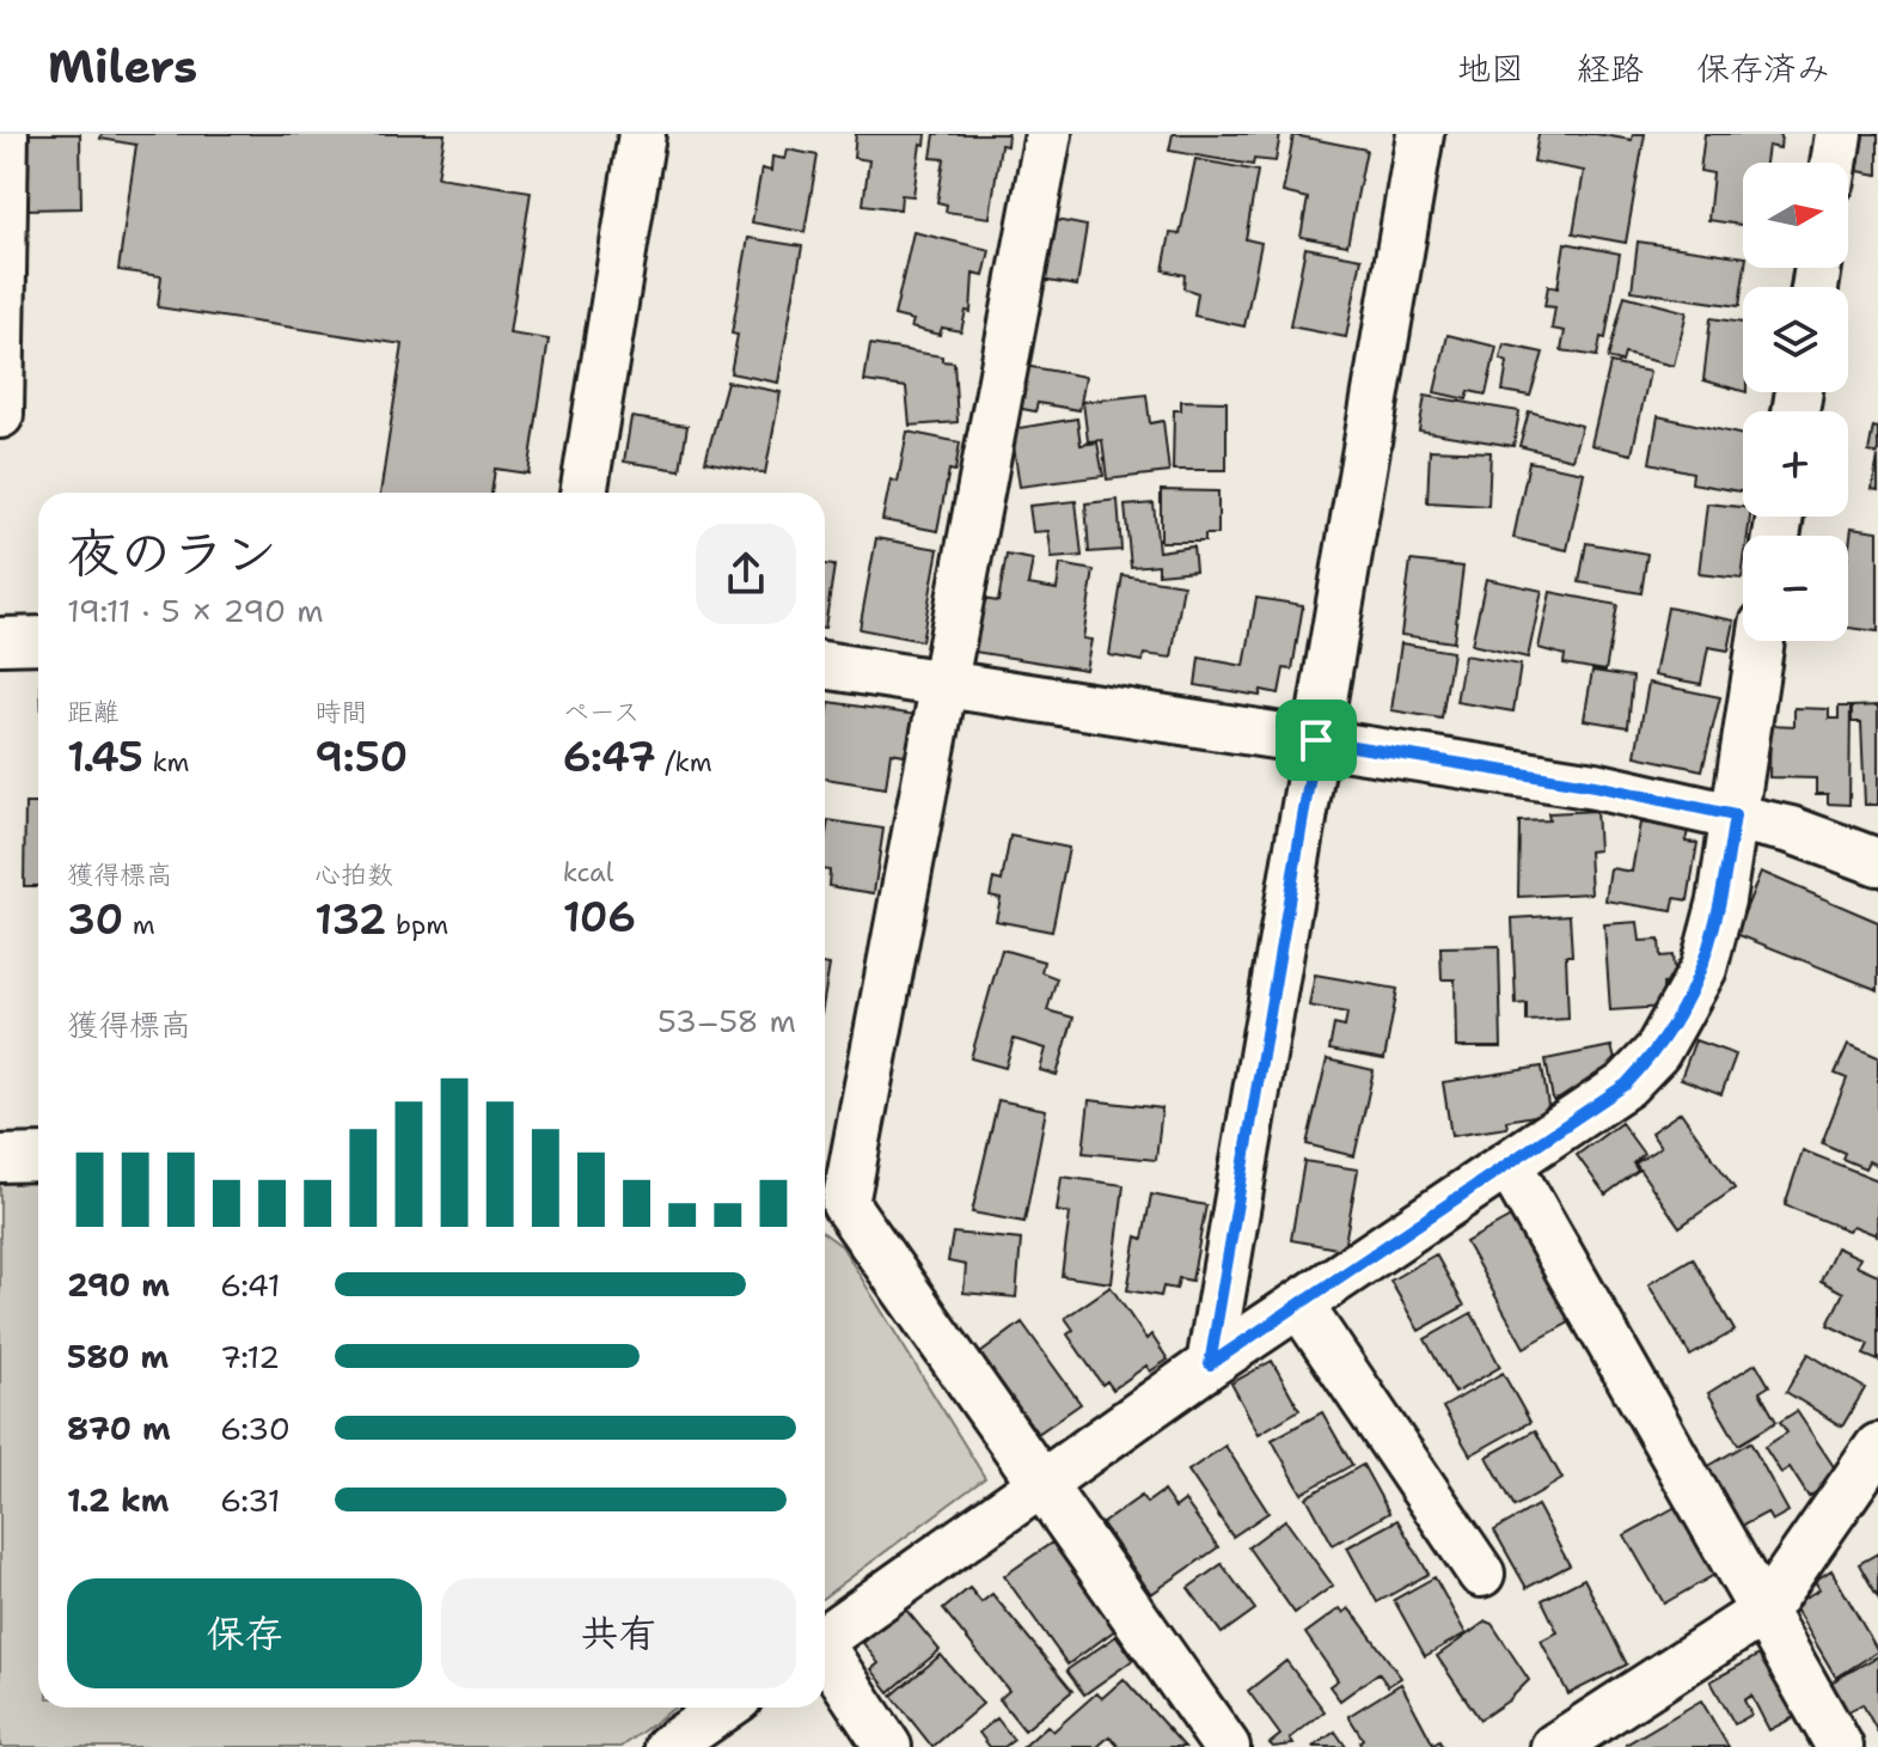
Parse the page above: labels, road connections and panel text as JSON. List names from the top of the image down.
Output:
{
  "north": "right",
  "page": {
    "header": "Milers",
    "nav": ["地図", "経路", "保存済み"],
    "map_buttons": ["+", "−"],
    "heading": ["夜のラン", "19:11 · 5 × 290 m"],
    "stats": [
      ["距離", "1.45 km"],
      ["時間", "9:50"],
      ["ペース", "6:47 /km"],
      ["獲得標高", "30 m"],
      ["心拍数", "132 bpm"],
      ["kcal", "106"]
    ],
    "chart": ["獲得標高", "53–58 m"],
    "list": [
      {
        "name": "290 m",
        "note": "6:41"
      },
      {
        "name": "580 m",
        "note": "7:12"
      },
      {
        "name": "870 m",
        "note": "6:30"
      },
      {
        "name": "1.2 km",
        "note": "6:31"
      }
    ],
    "buttons": ["保存", "共有"]
  }
}
